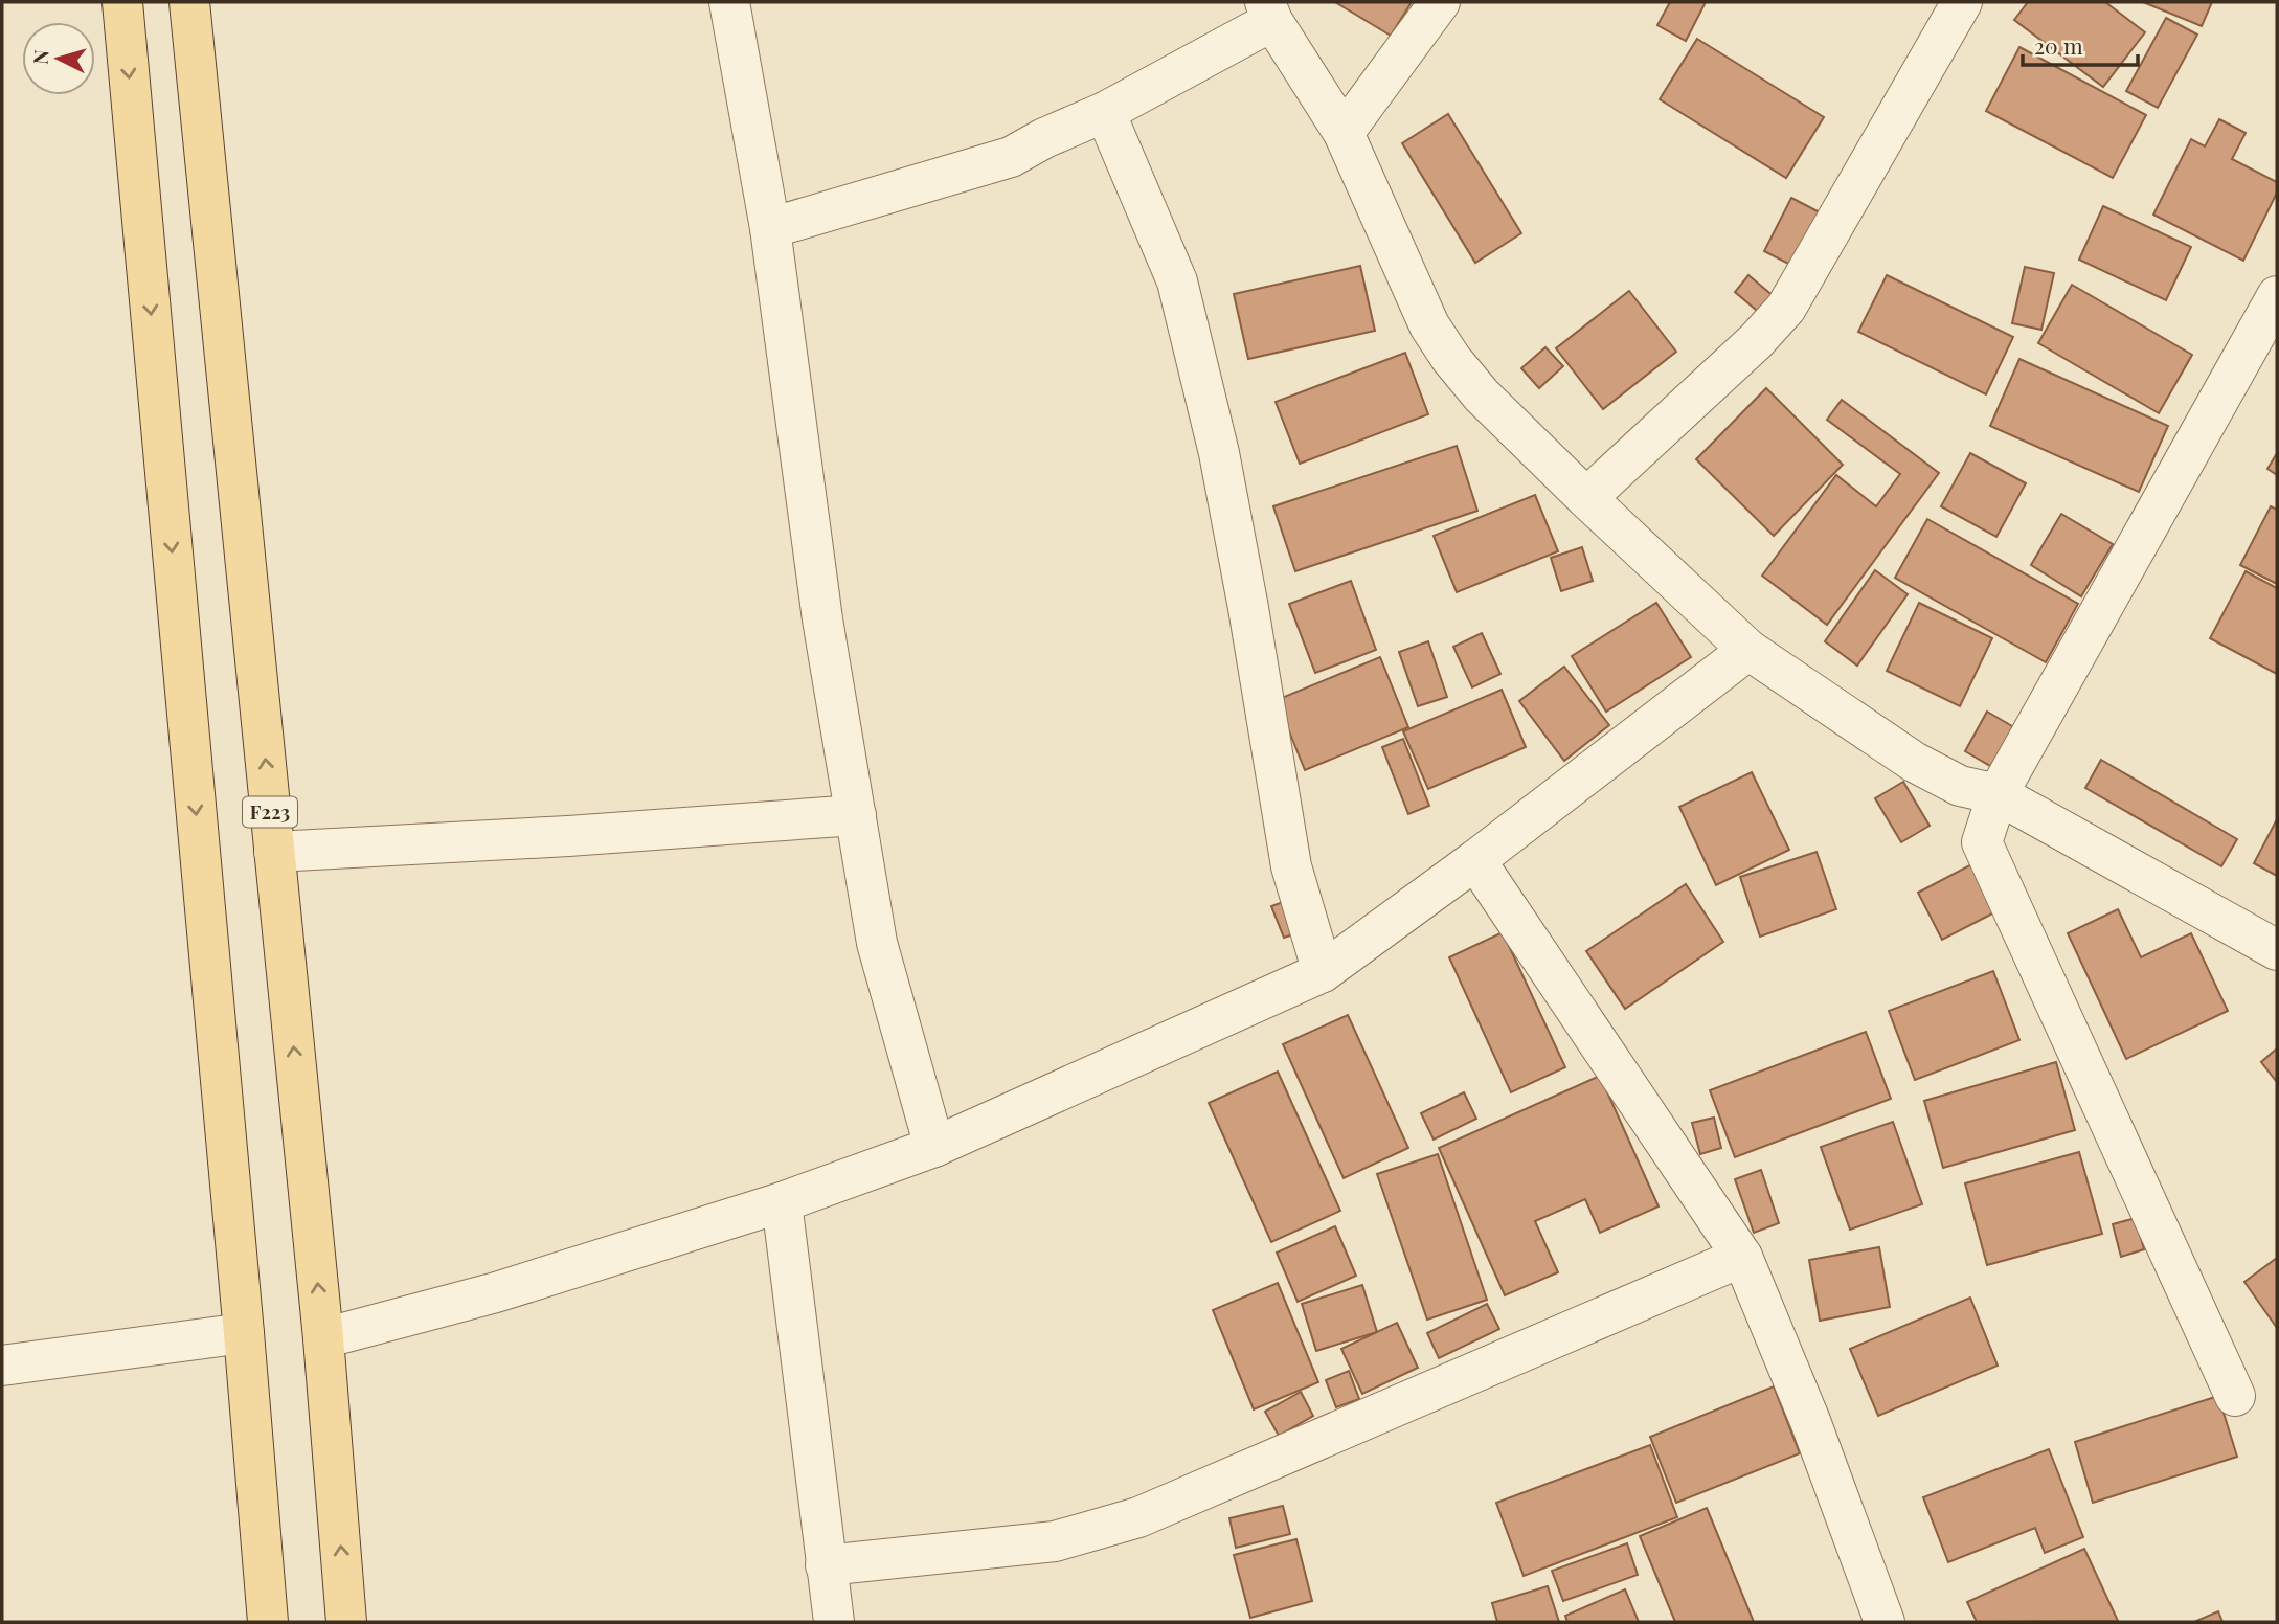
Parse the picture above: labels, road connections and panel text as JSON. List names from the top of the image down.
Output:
{
  "streets": {
    "main road": ["F223"]
  },
  "scale_bar": "20 m",
  "north": "left"
}
